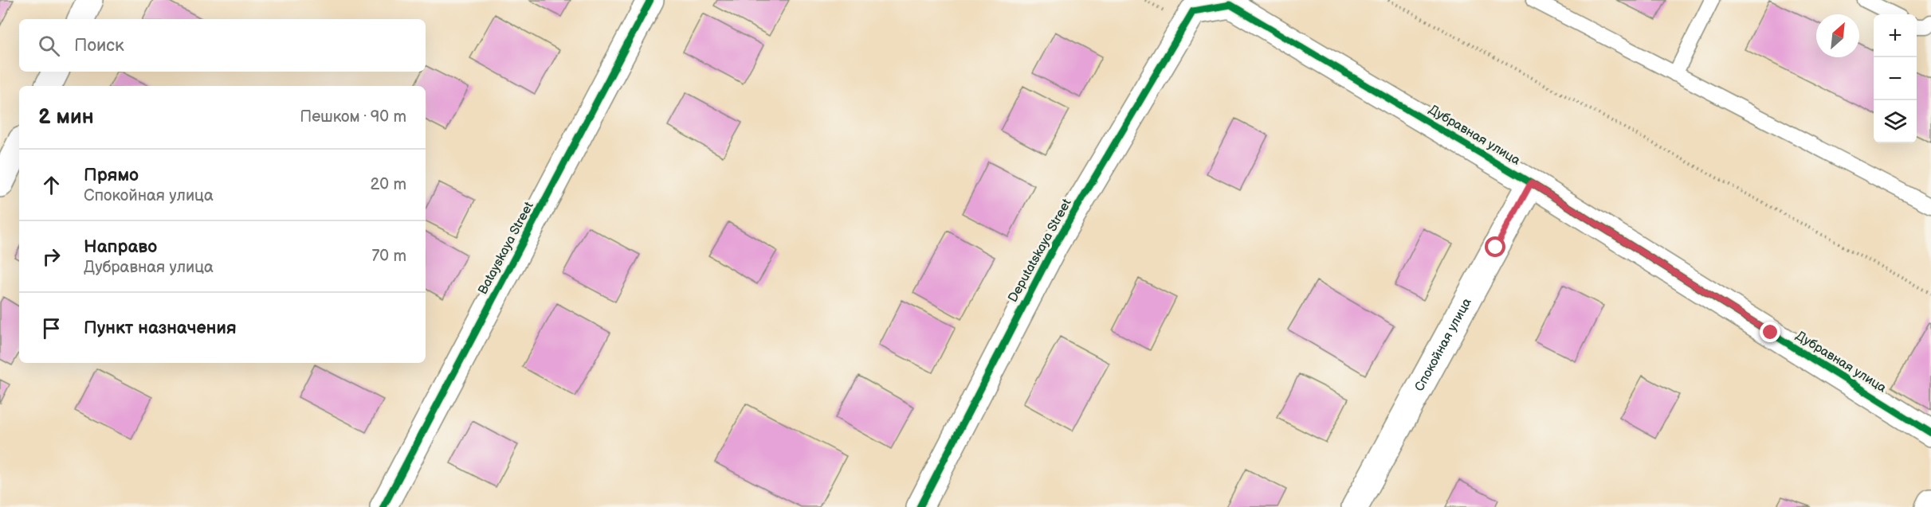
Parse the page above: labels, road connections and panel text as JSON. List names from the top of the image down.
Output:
{
  "streets": {
    "street": [
      "Дубравная улица",
      "Batayskaya Street",
      "Deputatskaya Street",
      "Спокойная улица"
    ]
  },
  "crossings": [
    ["Дубравная улица", "Deputatskaya Street"],
    ["Дубравная улица", "Спокойная улица"]
  ],
  "north": "top right",
  "page": {
    "map_buttons": ["+", "−"],
    "search": "Поиск",
    "heading": ["2 мин", "Пешком · 90 m"],
    "list": [
      ["Прямо", "Спокойная улица", "20 m"],
      ["Направо", "Дубравная улица", "70 m"],
      "Пункт назначения"
    ]
  }
}
